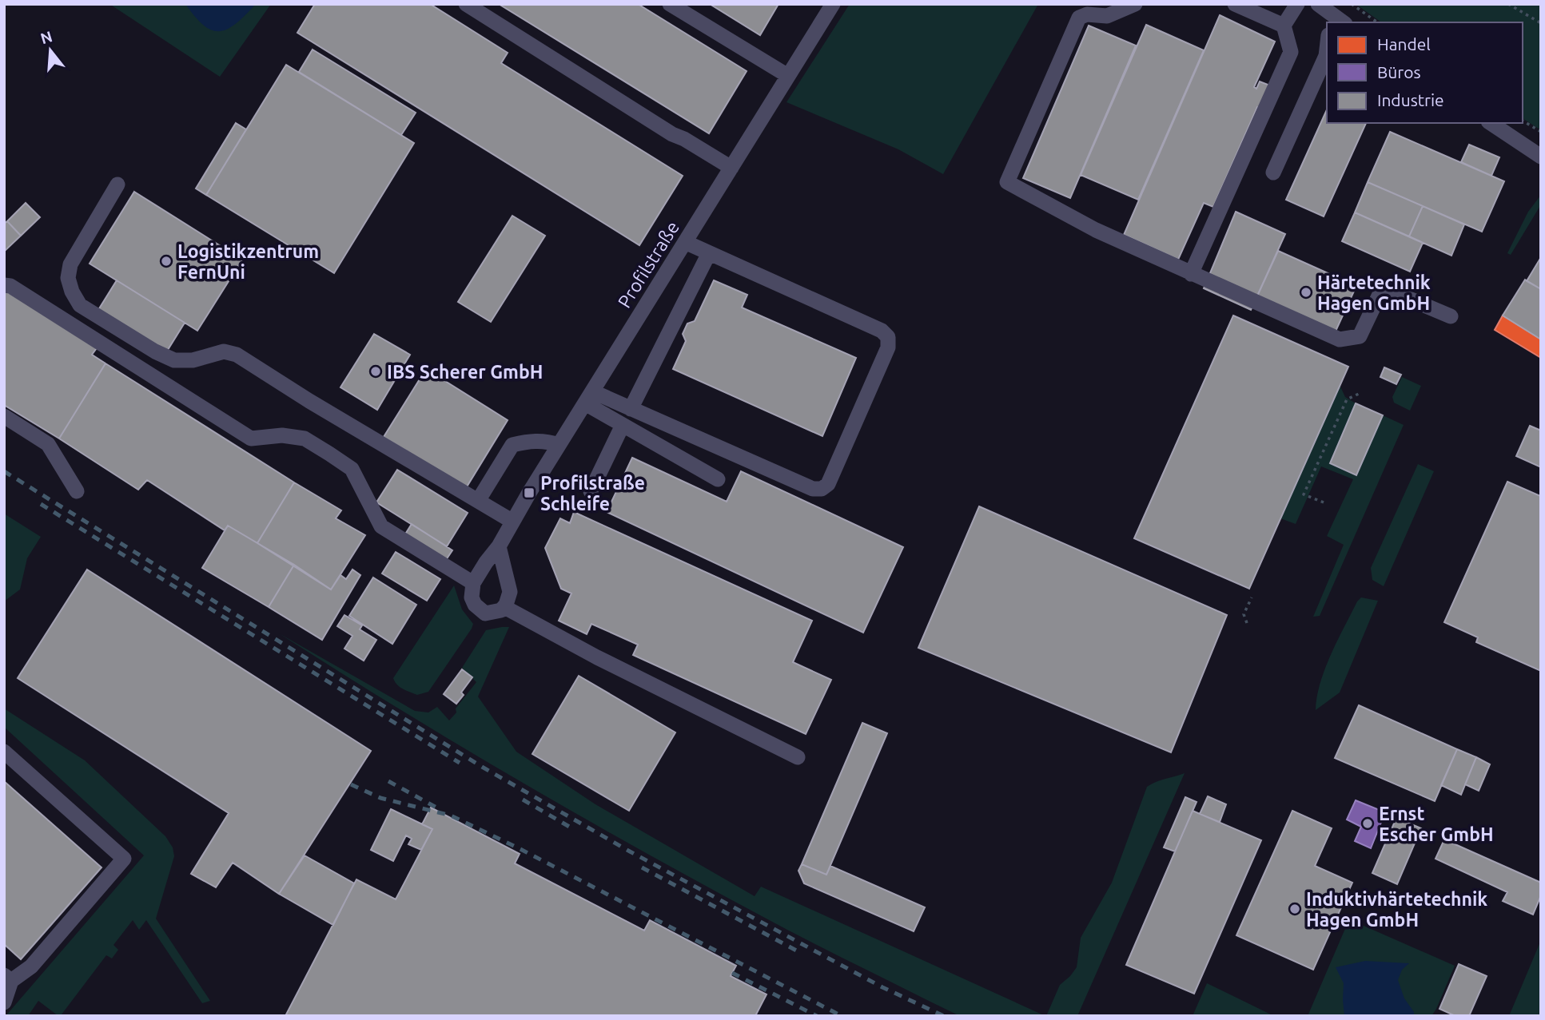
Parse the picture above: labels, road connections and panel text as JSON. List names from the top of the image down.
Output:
{
  "streets": {
    "street": ["Profilstraße"]
  },
  "places": {
    "other": [
      "Logistikzentrum FernUni",
      "Härtetechnik Hagen GmbH",
      "IBS Scherer GmbH",
      "Ernst Escher GmbH",
      "Induktivhärtetechnik Hagen GmbH"
    ],
    "transit": ["Profilstraße Schleife"]
  },
  "legend": ["Handel", "Büros", "Industrie"],
  "north": "top"
}
